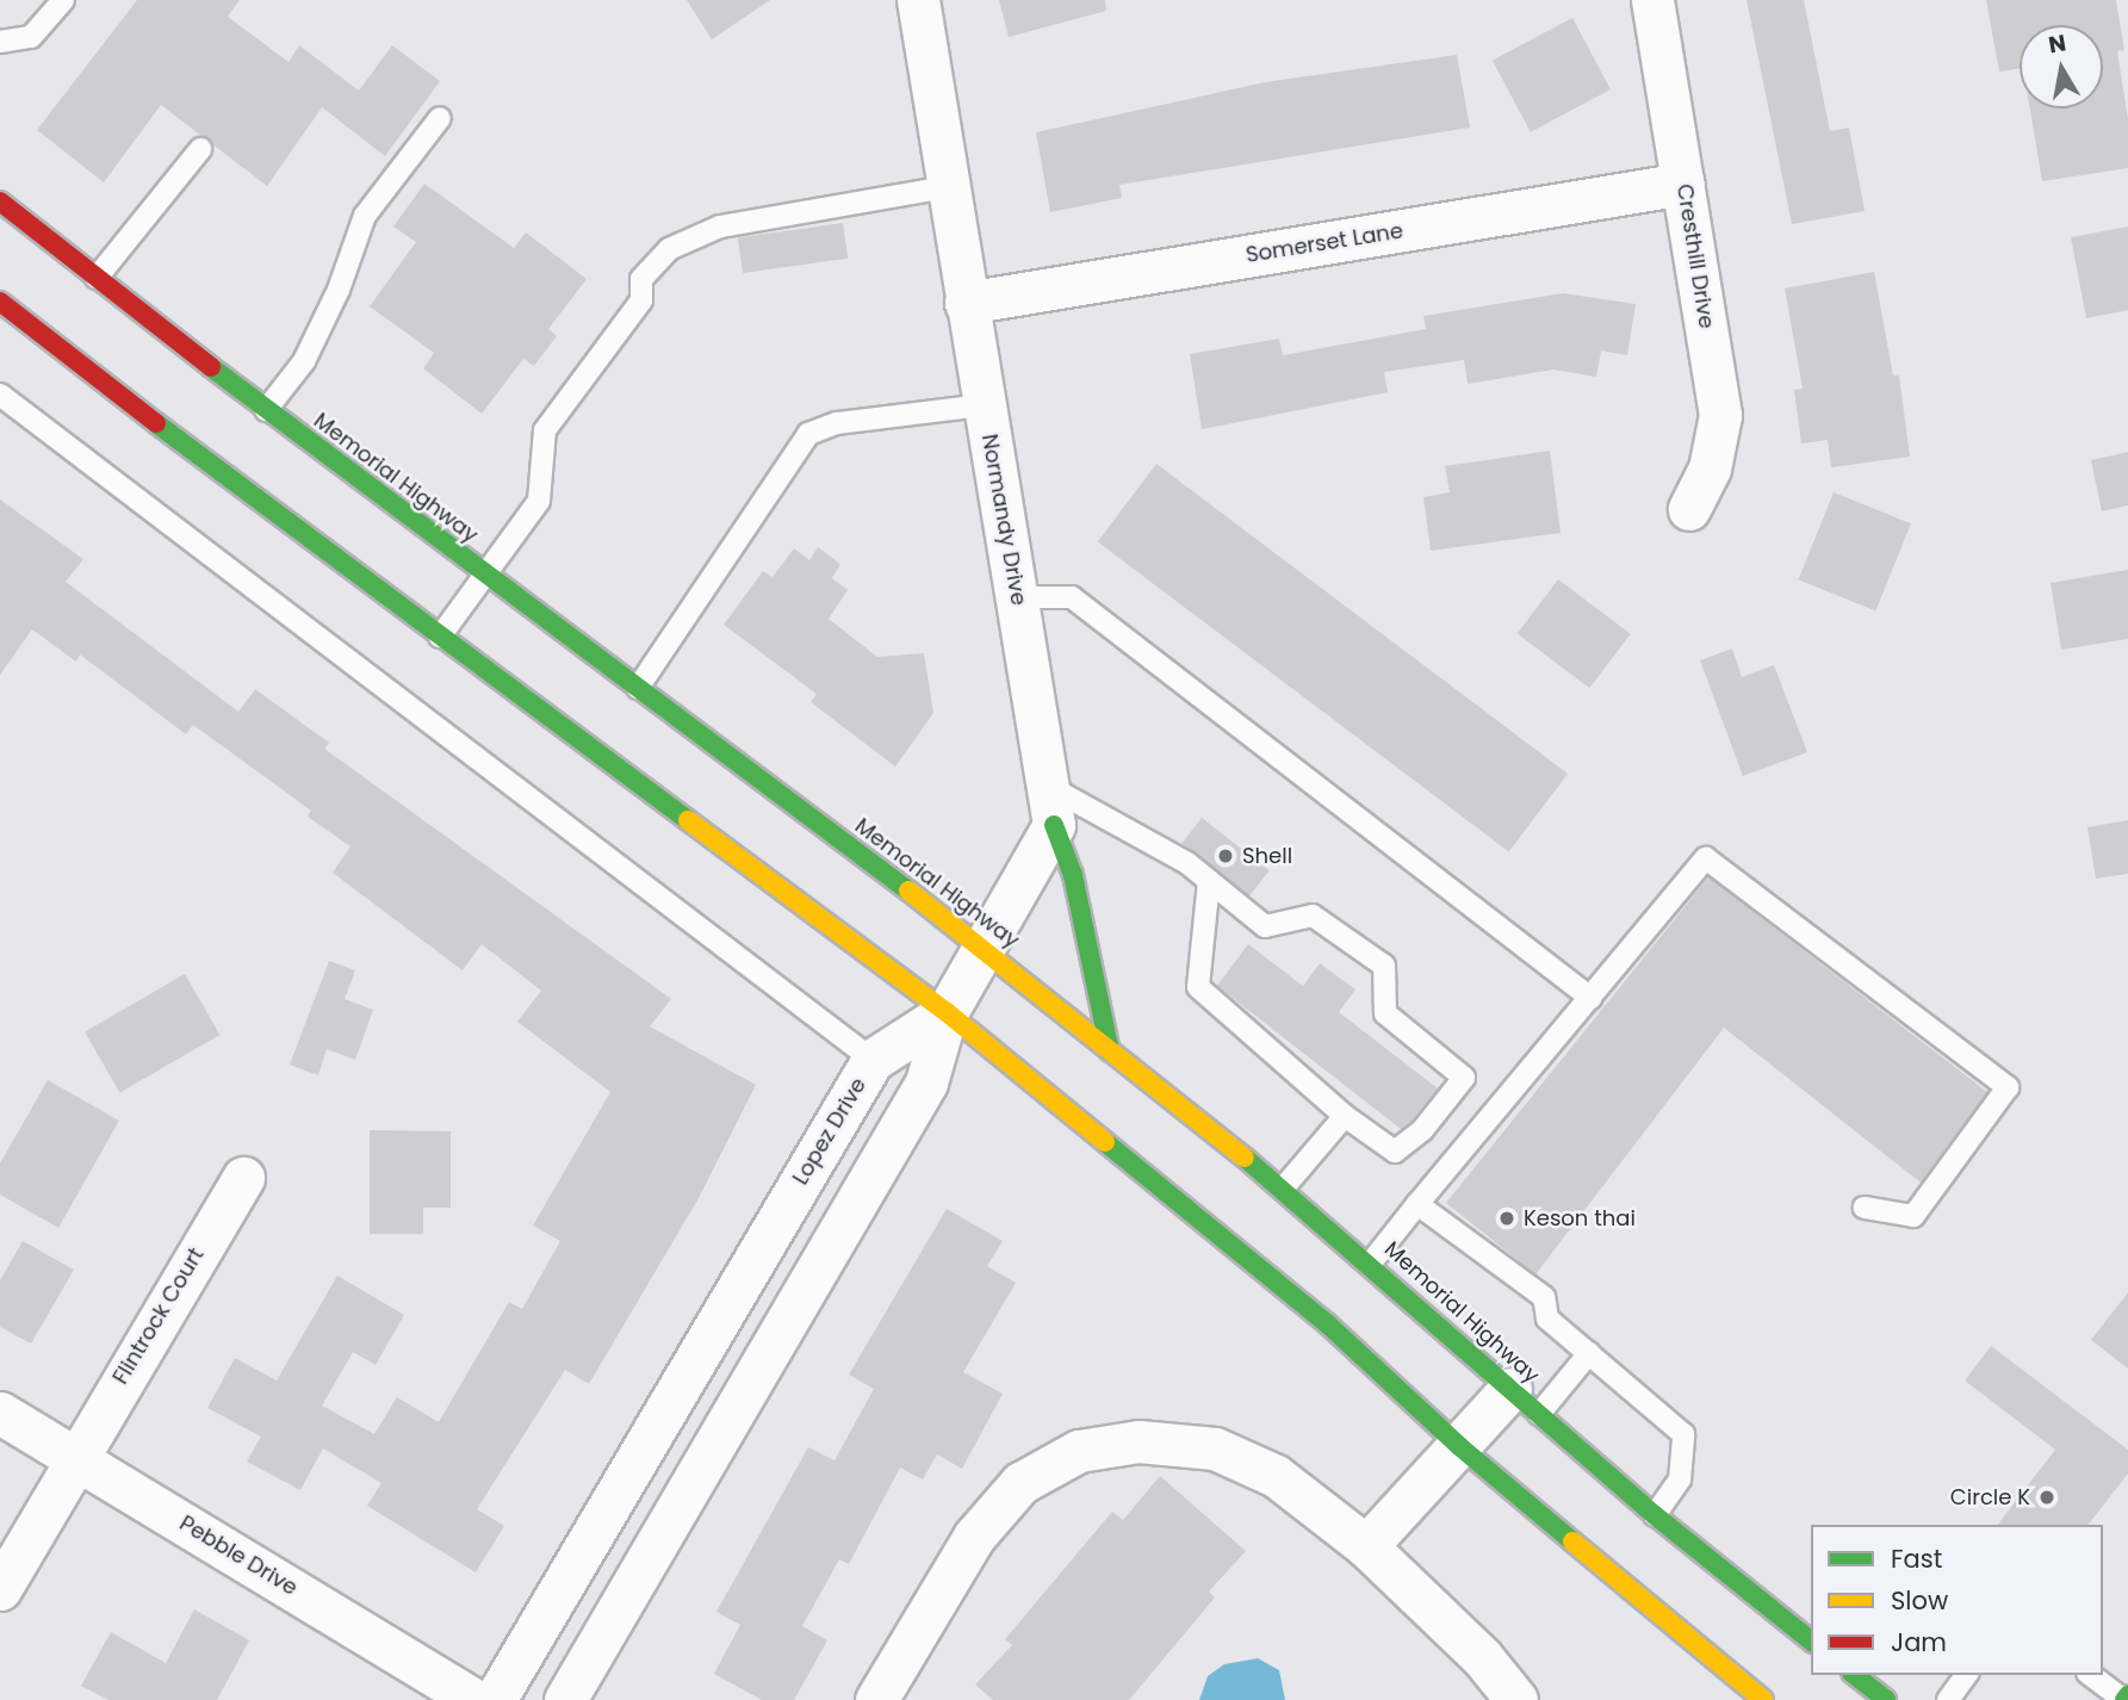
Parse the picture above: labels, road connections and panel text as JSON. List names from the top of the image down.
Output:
{
  "streets": {
    "main road": ["Memorial Highway"],
    "street": [
      "Somerset Lane",
      "Cresthill Drive",
      "Normandy Drive",
      "Lopez Drive",
      "Flintrock Court",
      "Pebble Drive"
    ]
  },
  "crossings": [
    ["Somerset Lane", "Cresthill Drive"],
    ["Somerset Lane", "Normandy Drive"],
    ["Flintrock Court", "Pebble Drive"]
  ],
  "places": ["Shell", "Keson thai", "Circle K"],
  "legend": ["Fast", "Slow", "Jam"],
  "north": "top"
}
